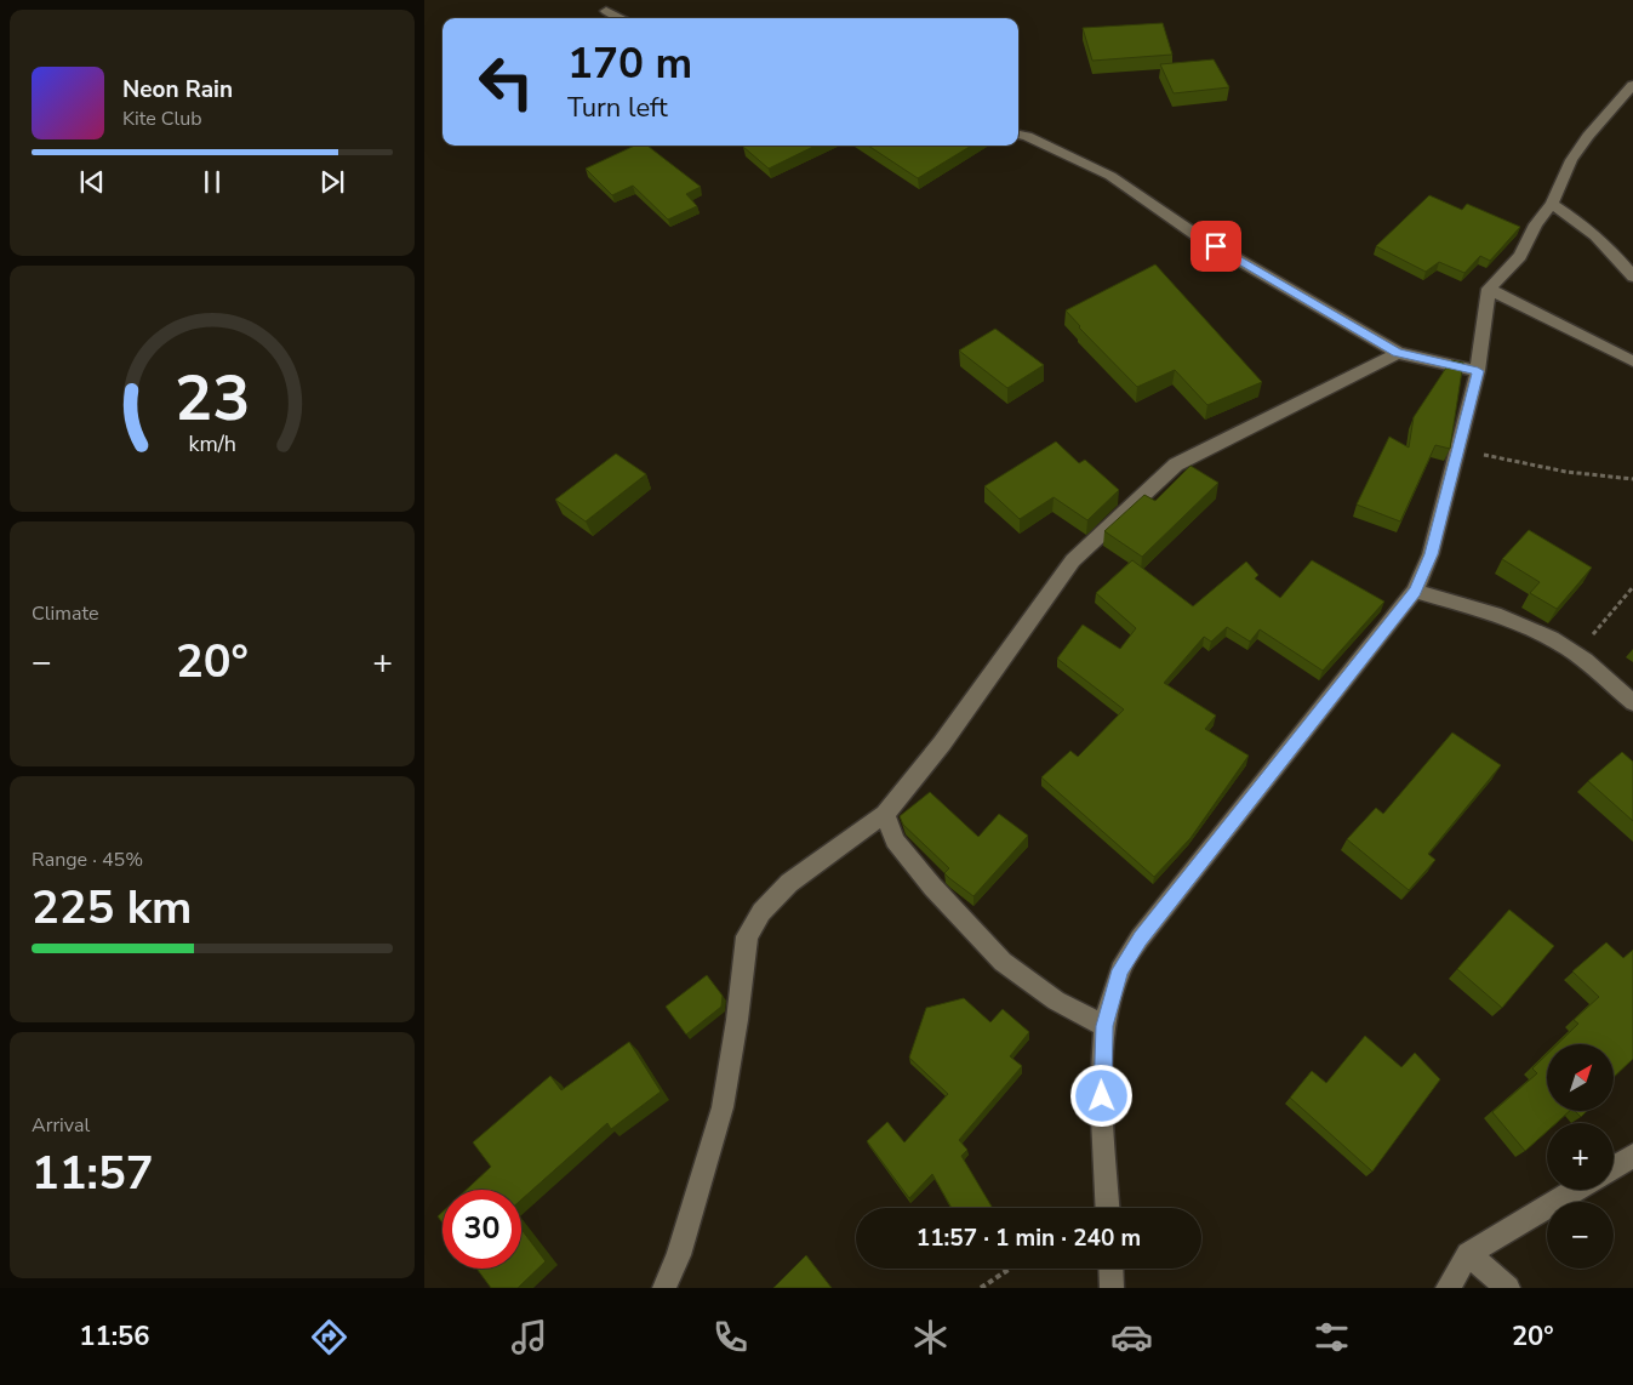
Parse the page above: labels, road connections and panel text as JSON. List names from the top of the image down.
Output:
{
  "north": "top right",
  "page": {
    "turn": ["170 m", "Turn left"],
    "song": ["Neon Rain", "Kite Club"],
    "tile": [
      "Climate",
      ["Range · 45%", "225 km"],
      ["Arrival", "11:57"]
    ],
    "heat": ["−", "20°", "+"],
    "map_buttons": ["+", "−"],
    "limit": "30",
    "trip": "11:57 · 1 min · 240 m",
    "tabs": ["11:56", "20°"],
    "gauge": ["23", "km/h"]
  }
}
